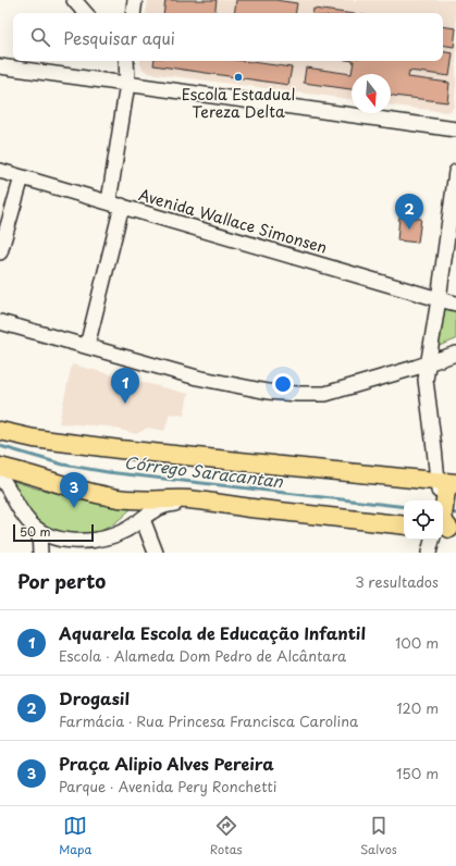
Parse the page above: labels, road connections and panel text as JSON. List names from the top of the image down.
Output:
{
  "streets": {
    "street": ["Avenida Wallace Simonsen"]
  },
  "water": ["Córrego Saracantan"],
  "places": ["Escola Estadual Tereza Delta"],
  "scale_bar": "50 m",
  "north": "bottom",
  "page": {
    "search": "Pesquisar aqui",
    "pins": ["2", "1", "3"],
    "scale": "50 m",
    "heading": ["Por perto", "3 resultados"],
    "list": [
      {
        "mark": "1",
        "name": "Aquarela Escola de Educação Infantil",
        "note": "Escola · Alameda Dom Pedro de Alcântara",
        "value": "100 m"
      },
      {
        "mark": "2",
        "name": "Drogasil",
        "note": "Farmácia · Rua Princesa Francisca Carolina",
        "value": "120 m"
      },
      {
        "mark": "3",
        "name": "Praça Alipio Alves Pereira",
        "note": "Parque · Avenida Pery Ronchetti",
        "value": "150 m"
      }
    ],
    "nav": ["Mapa", "Rotas", "Salvos"]
  }
}
